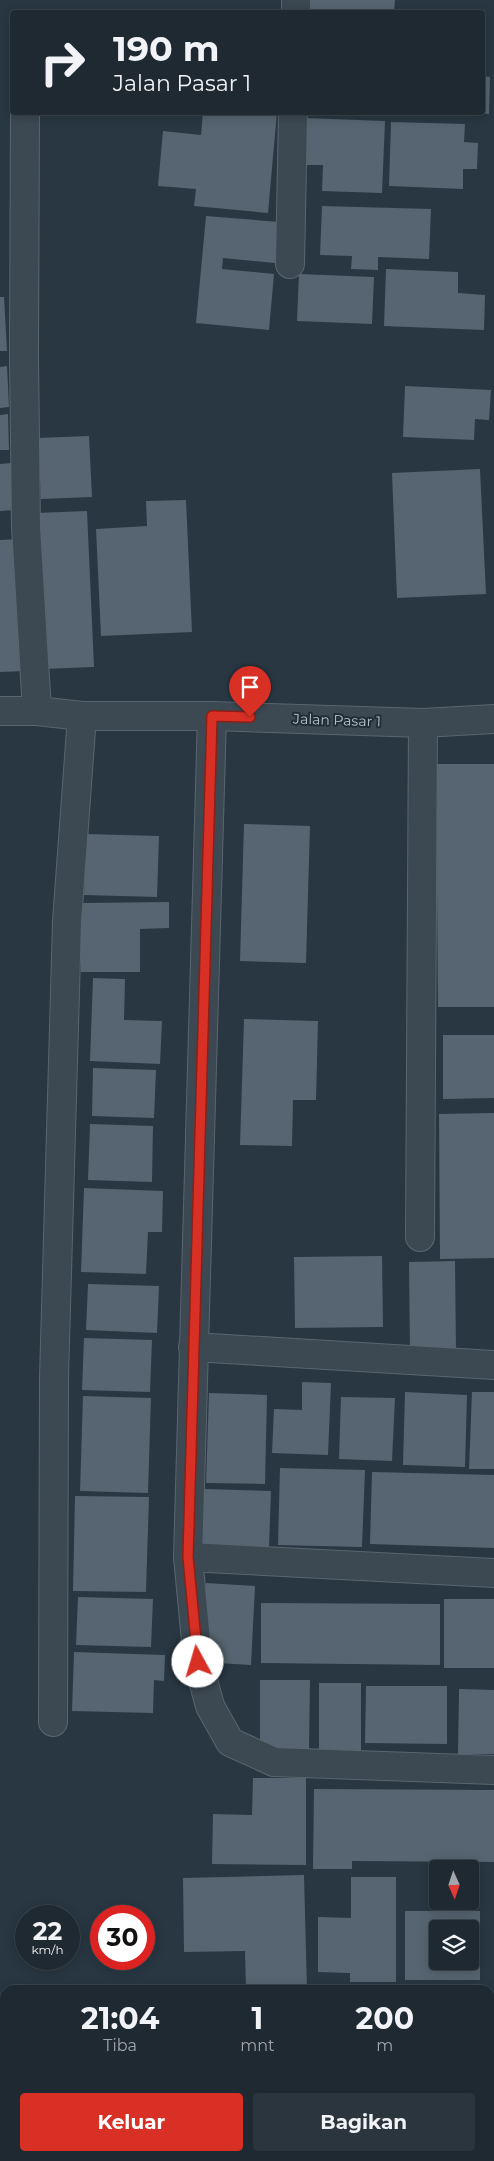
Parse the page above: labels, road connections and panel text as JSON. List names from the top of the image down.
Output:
{
  "streets": {
    "street": ["Jalan Pasar 1"]
  },
  "north": "bottom",
  "page": {
    "turn": ["190 m", "Jalan Pasar 1"],
    "speed": "22 km/h",
    "limit": "30",
    "eta": [
      "21:04",
      "Tiba",
      "1",
      "mnt",
      "200",
      "m"
    ],
    "buttons": ["Keluar", "Bagikan"]
  }
}
